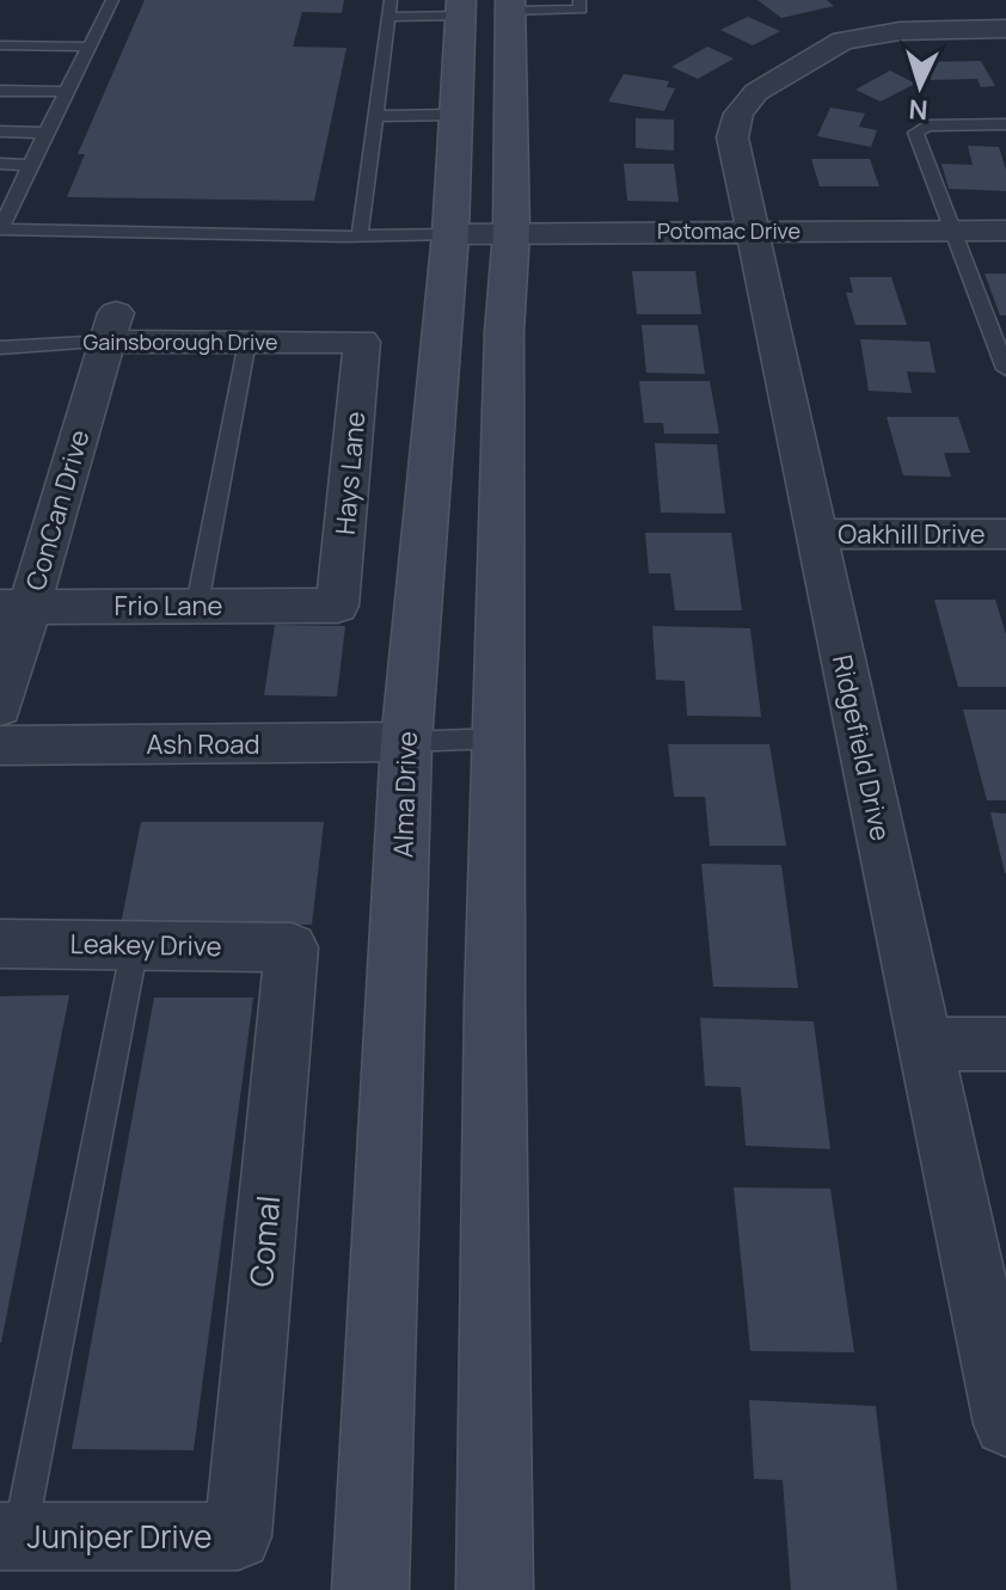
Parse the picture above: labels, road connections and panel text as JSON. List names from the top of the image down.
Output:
{
  "streets": {
    "main road": ["Alma Drive"],
    "street": [
      "Potomac Drive",
      "Gainsborough Drive",
      "Hays Lane",
      "ConCan Drive",
      "Oakhill Drive",
      "Frio Lane",
      "Ash Road",
      "Ridgefield Drive",
      "Leakey Drive",
      "Comal",
      "Juniper Drive"
    ]
  },
  "crossings": [
    ["Potomac Drive", "Ridgefield Drive"],
    ["Potomac Drive", "Alma Drive"],
    ["Gainsborough Drive", "Hays Lane"],
    ["Gainsborough Drive", "ConCan Drive"],
    ["Hays Lane", "Frio Lane"],
    ["ConCan Drive", "Frio Lane"],
    ["Oakhill Drive", "Ridgefield Drive"],
    ["Ash Road", "Alma Drive"],
    ["Leakey Drive", "Comal"],
    ["Comal", "Juniper Drive"]
  ],
  "north": "bottom"
}
